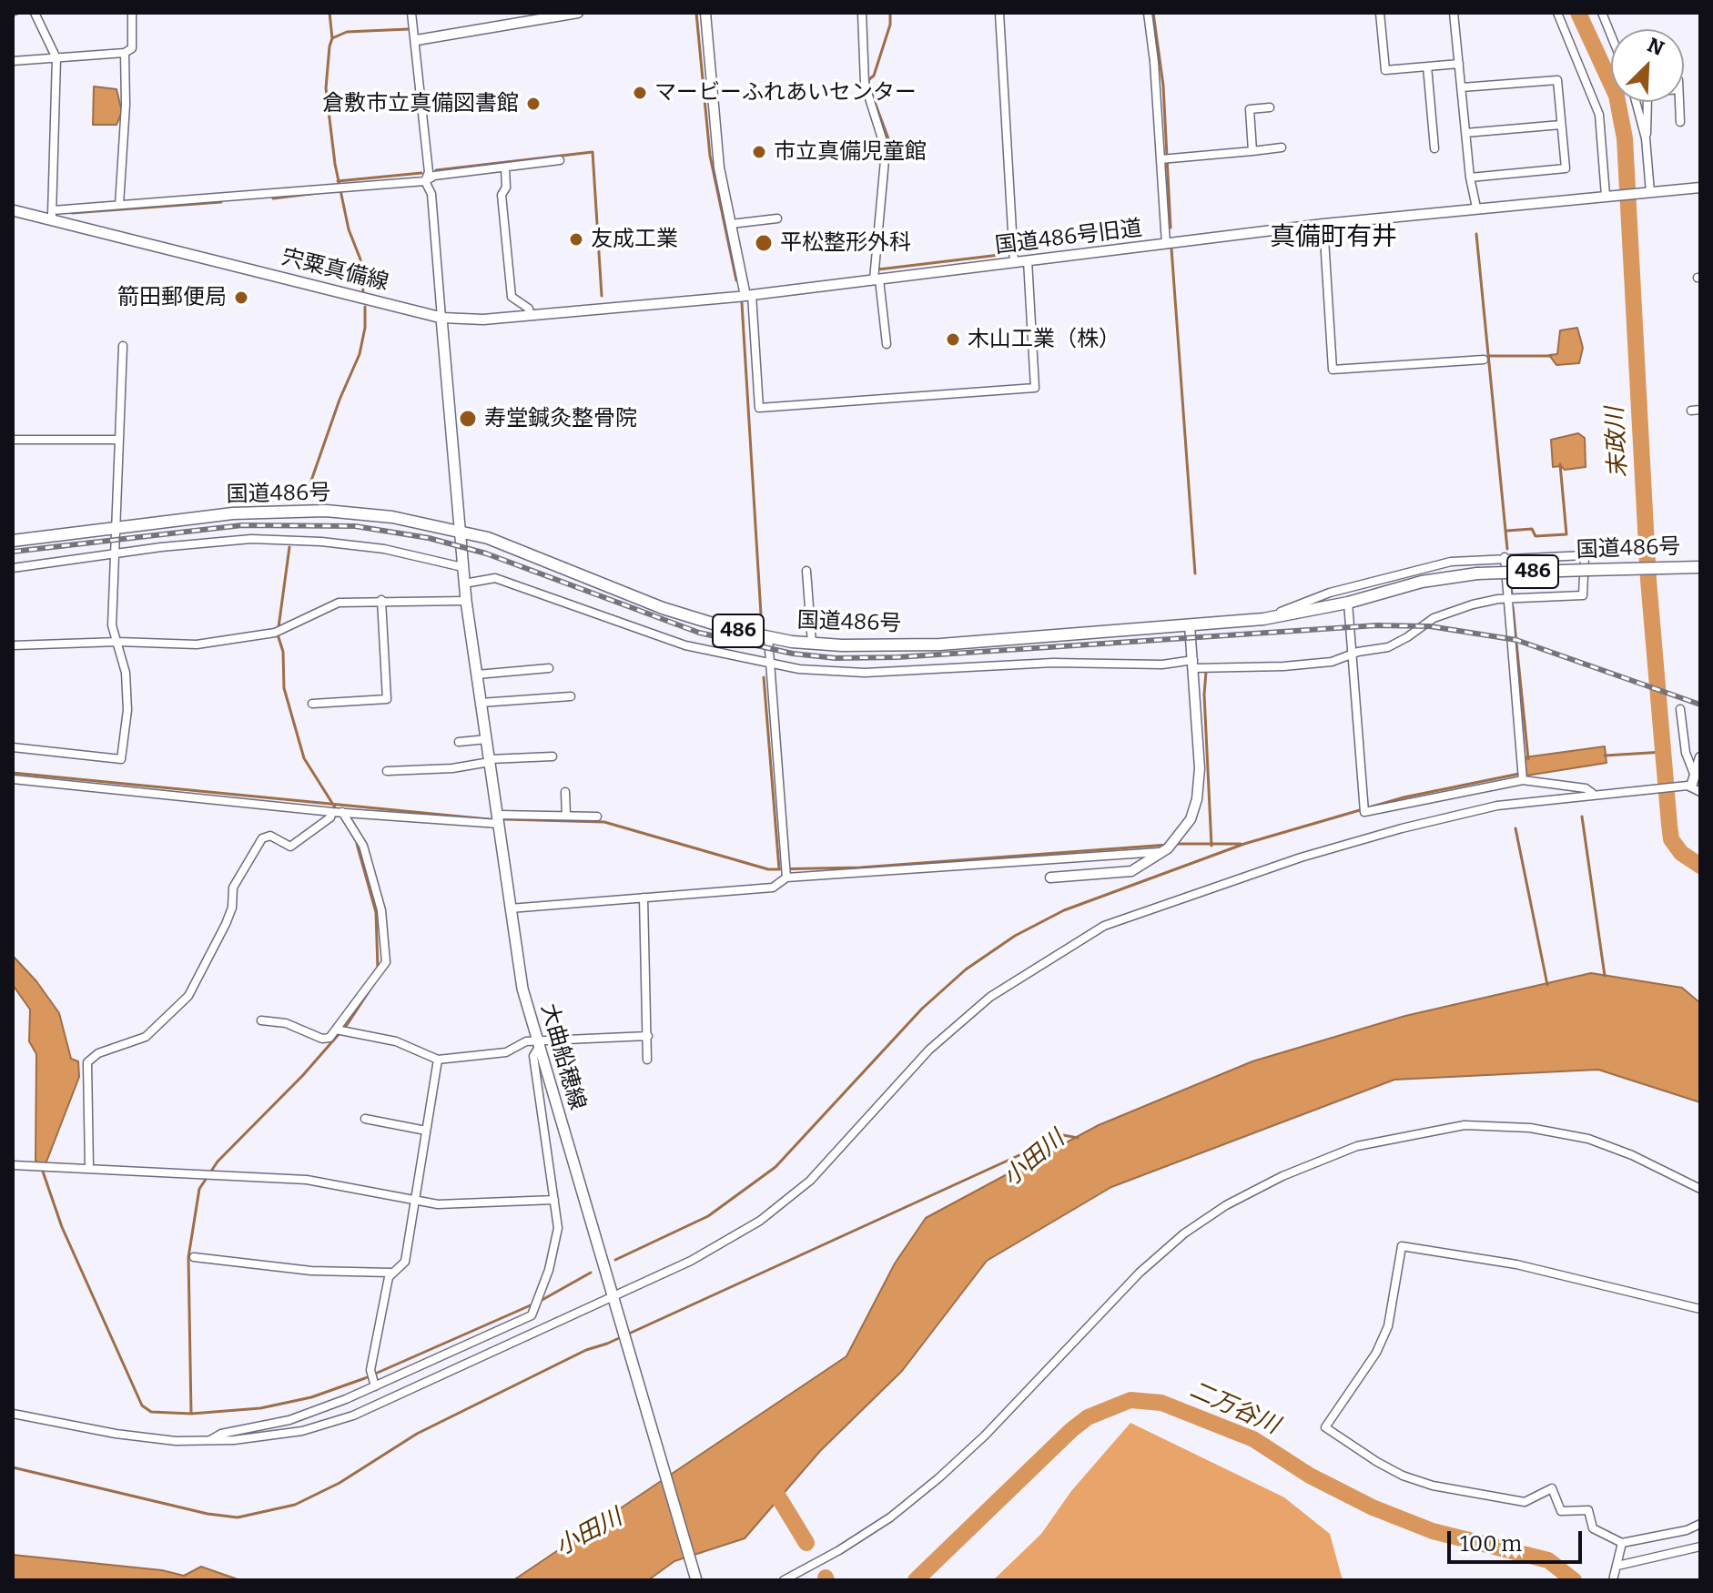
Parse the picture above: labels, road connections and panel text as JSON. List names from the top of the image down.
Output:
{
  "streets": {
    "highway": ["国道486号", "486"],
    "main road": ["宍粟真備線", "大曲船穂線"],
    "street": ["国道486号旧道"]
  },
  "crossings": [
    ["国道486号旧道", "宍粟真備線"],
    ["国道486号", "大曲船穂線"]
  ],
  "districts": ["真備町有井"],
  "water": ["末政川", "小田川", "二万谷川"],
  "places": [
    "マービーふれあいセンター",
    "倉敷市立真備図書館",
    "市立真備児童館",
    "友成工業",
    "平松整形外科",
    "箭田郵便局",
    "木山工業（株）",
    "寿堂鍼灸整骨院"
  ],
  "scale_bar": "100 m",
  "north": "top right"
}
